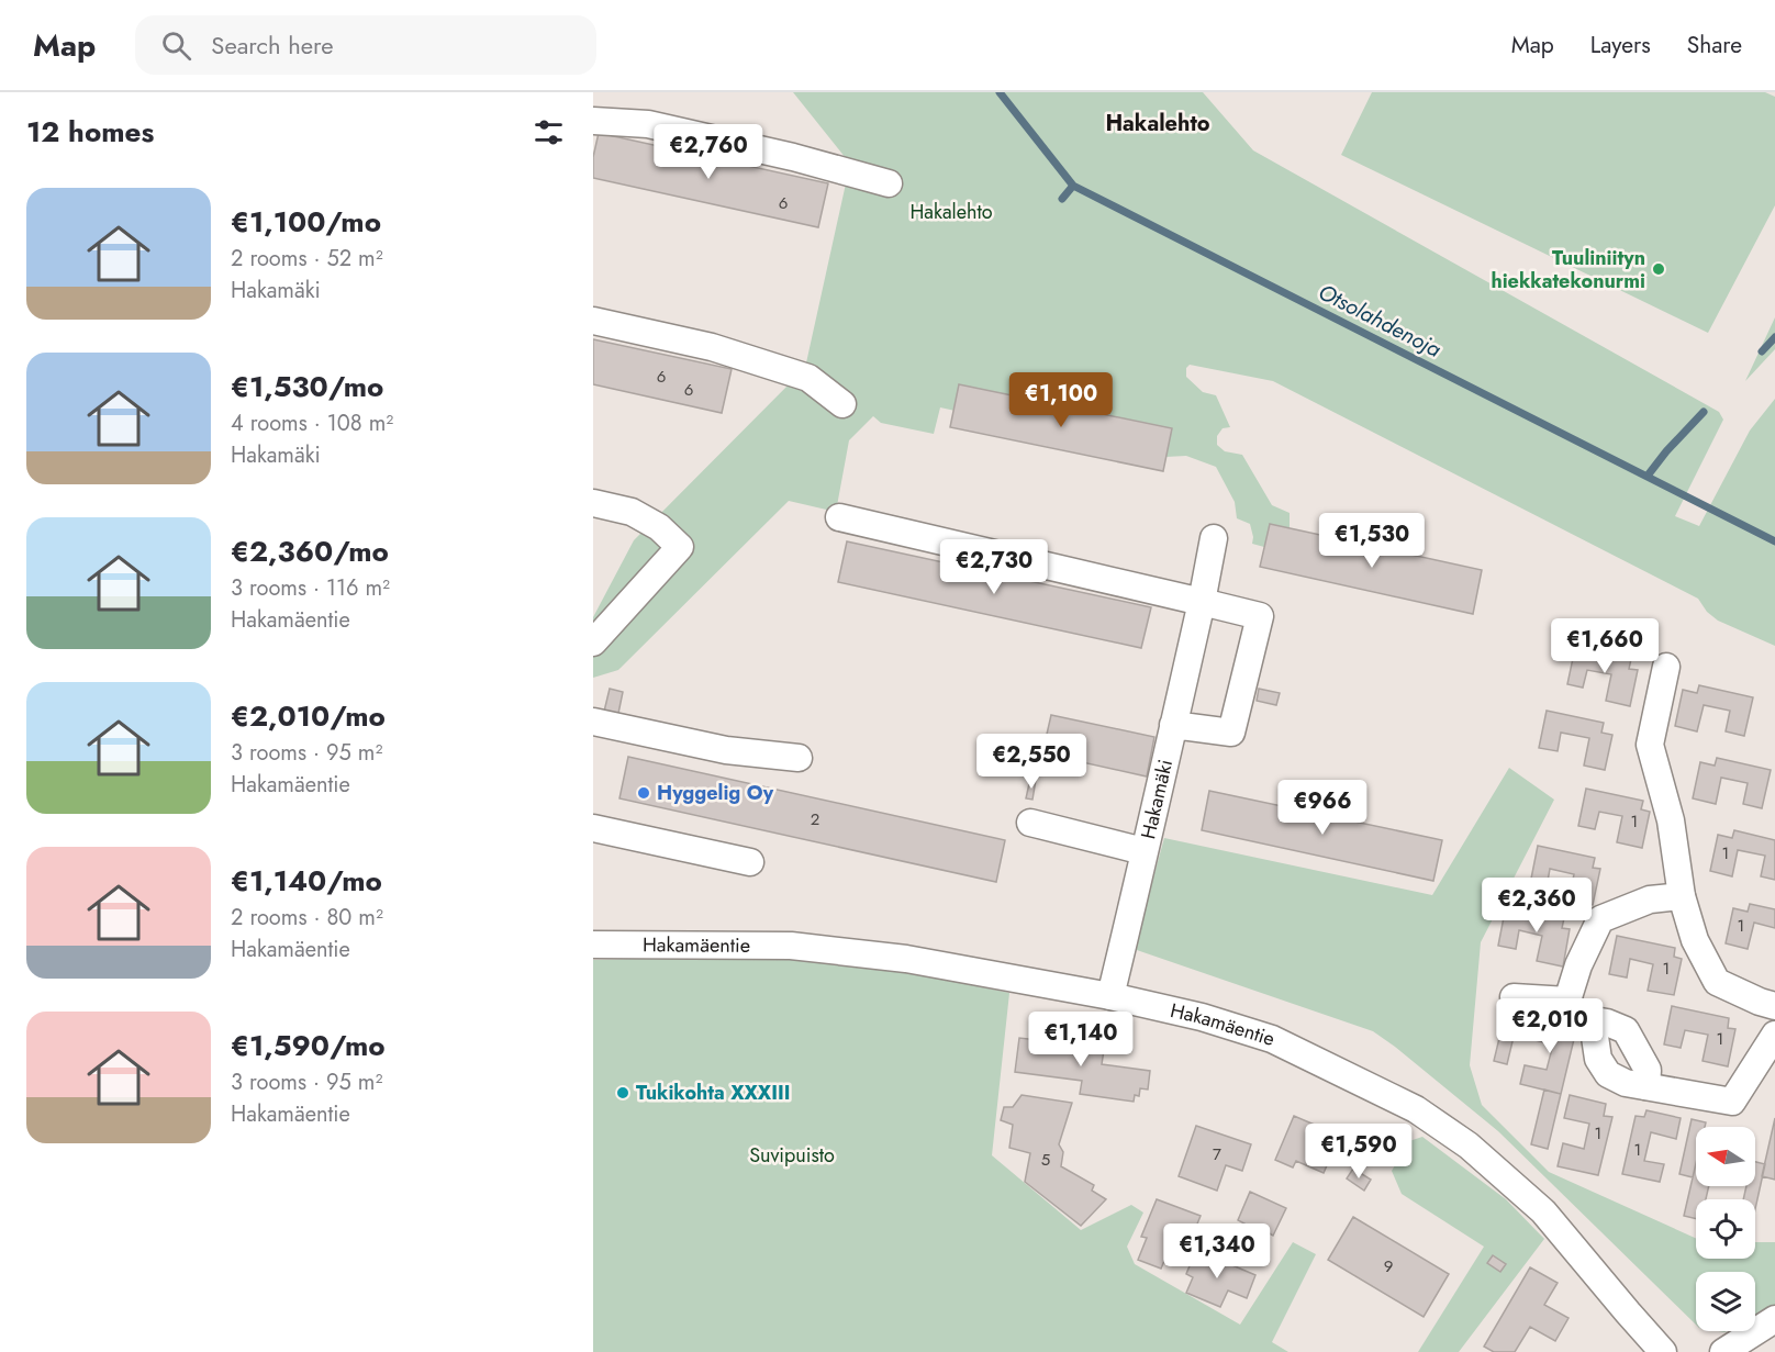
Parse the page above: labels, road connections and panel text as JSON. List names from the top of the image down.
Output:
{
  "streets": {
    "street": ["Hakamäki", "Hakamäentie"]
  },
  "crossings": [
    ["Hakamäki", "Hakamäentie"]
  ],
  "districts": ["Hakalehto"],
  "water": ["Otsolahdenoja"],
  "parks": ["Hakalehto", "Suvipuisto"],
  "places": ["Tuuliniityn hiekkatekonurmi", "Hyggelig Oy", "Tukikohta XXXIII"],
  "house_numbers": [
    "6",
    "6",
    "6",
    "2",
    "1",
    "1",
    "1",
    "1",
    "1",
    "1",
    "1",
    "7",
    "5",
    "9"
  ],
  "north": "left",
  "page": {
    "header": "Map",
    "search": "Search here",
    "nav": ["Map", "Layers", "Share"],
    "heading": "12 homes",
    "price": [
      "€2,760",
      "€1,100",
      "€1,530",
      "€2,730",
      "€1,660",
      "€2,550",
      "€966",
      "€2,360",
      "€2,010",
      "€1,140",
      "€1,590",
      "€1,340"
    ],
    "list": [
      {
        "name": "€1,100/mo",
        "note": "2 rooms · 52 m² · Hakamäki"
      },
      {
        "name": "€1,530/mo",
        "note": "4 rooms · 108 m² · Hakamäki"
      },
      {
        "name": "€2,360/mo",
        "note": "3 rooms · 116 m² · Hakamäentie"
      },
      {
        "name": "€2,010/mo",
        "note": "3 rooms · 95 m² · Hakamäentie"
      },
      {
        "name": "€1,140/mo",
        "note": "2 rooms · 80 m² · Hakamäentie"
      },
      {
        "name": "€1,590/mo",
        "note": "3 rooms · 95 m² · Hakamäentie"
      }
    ]
  }
}
